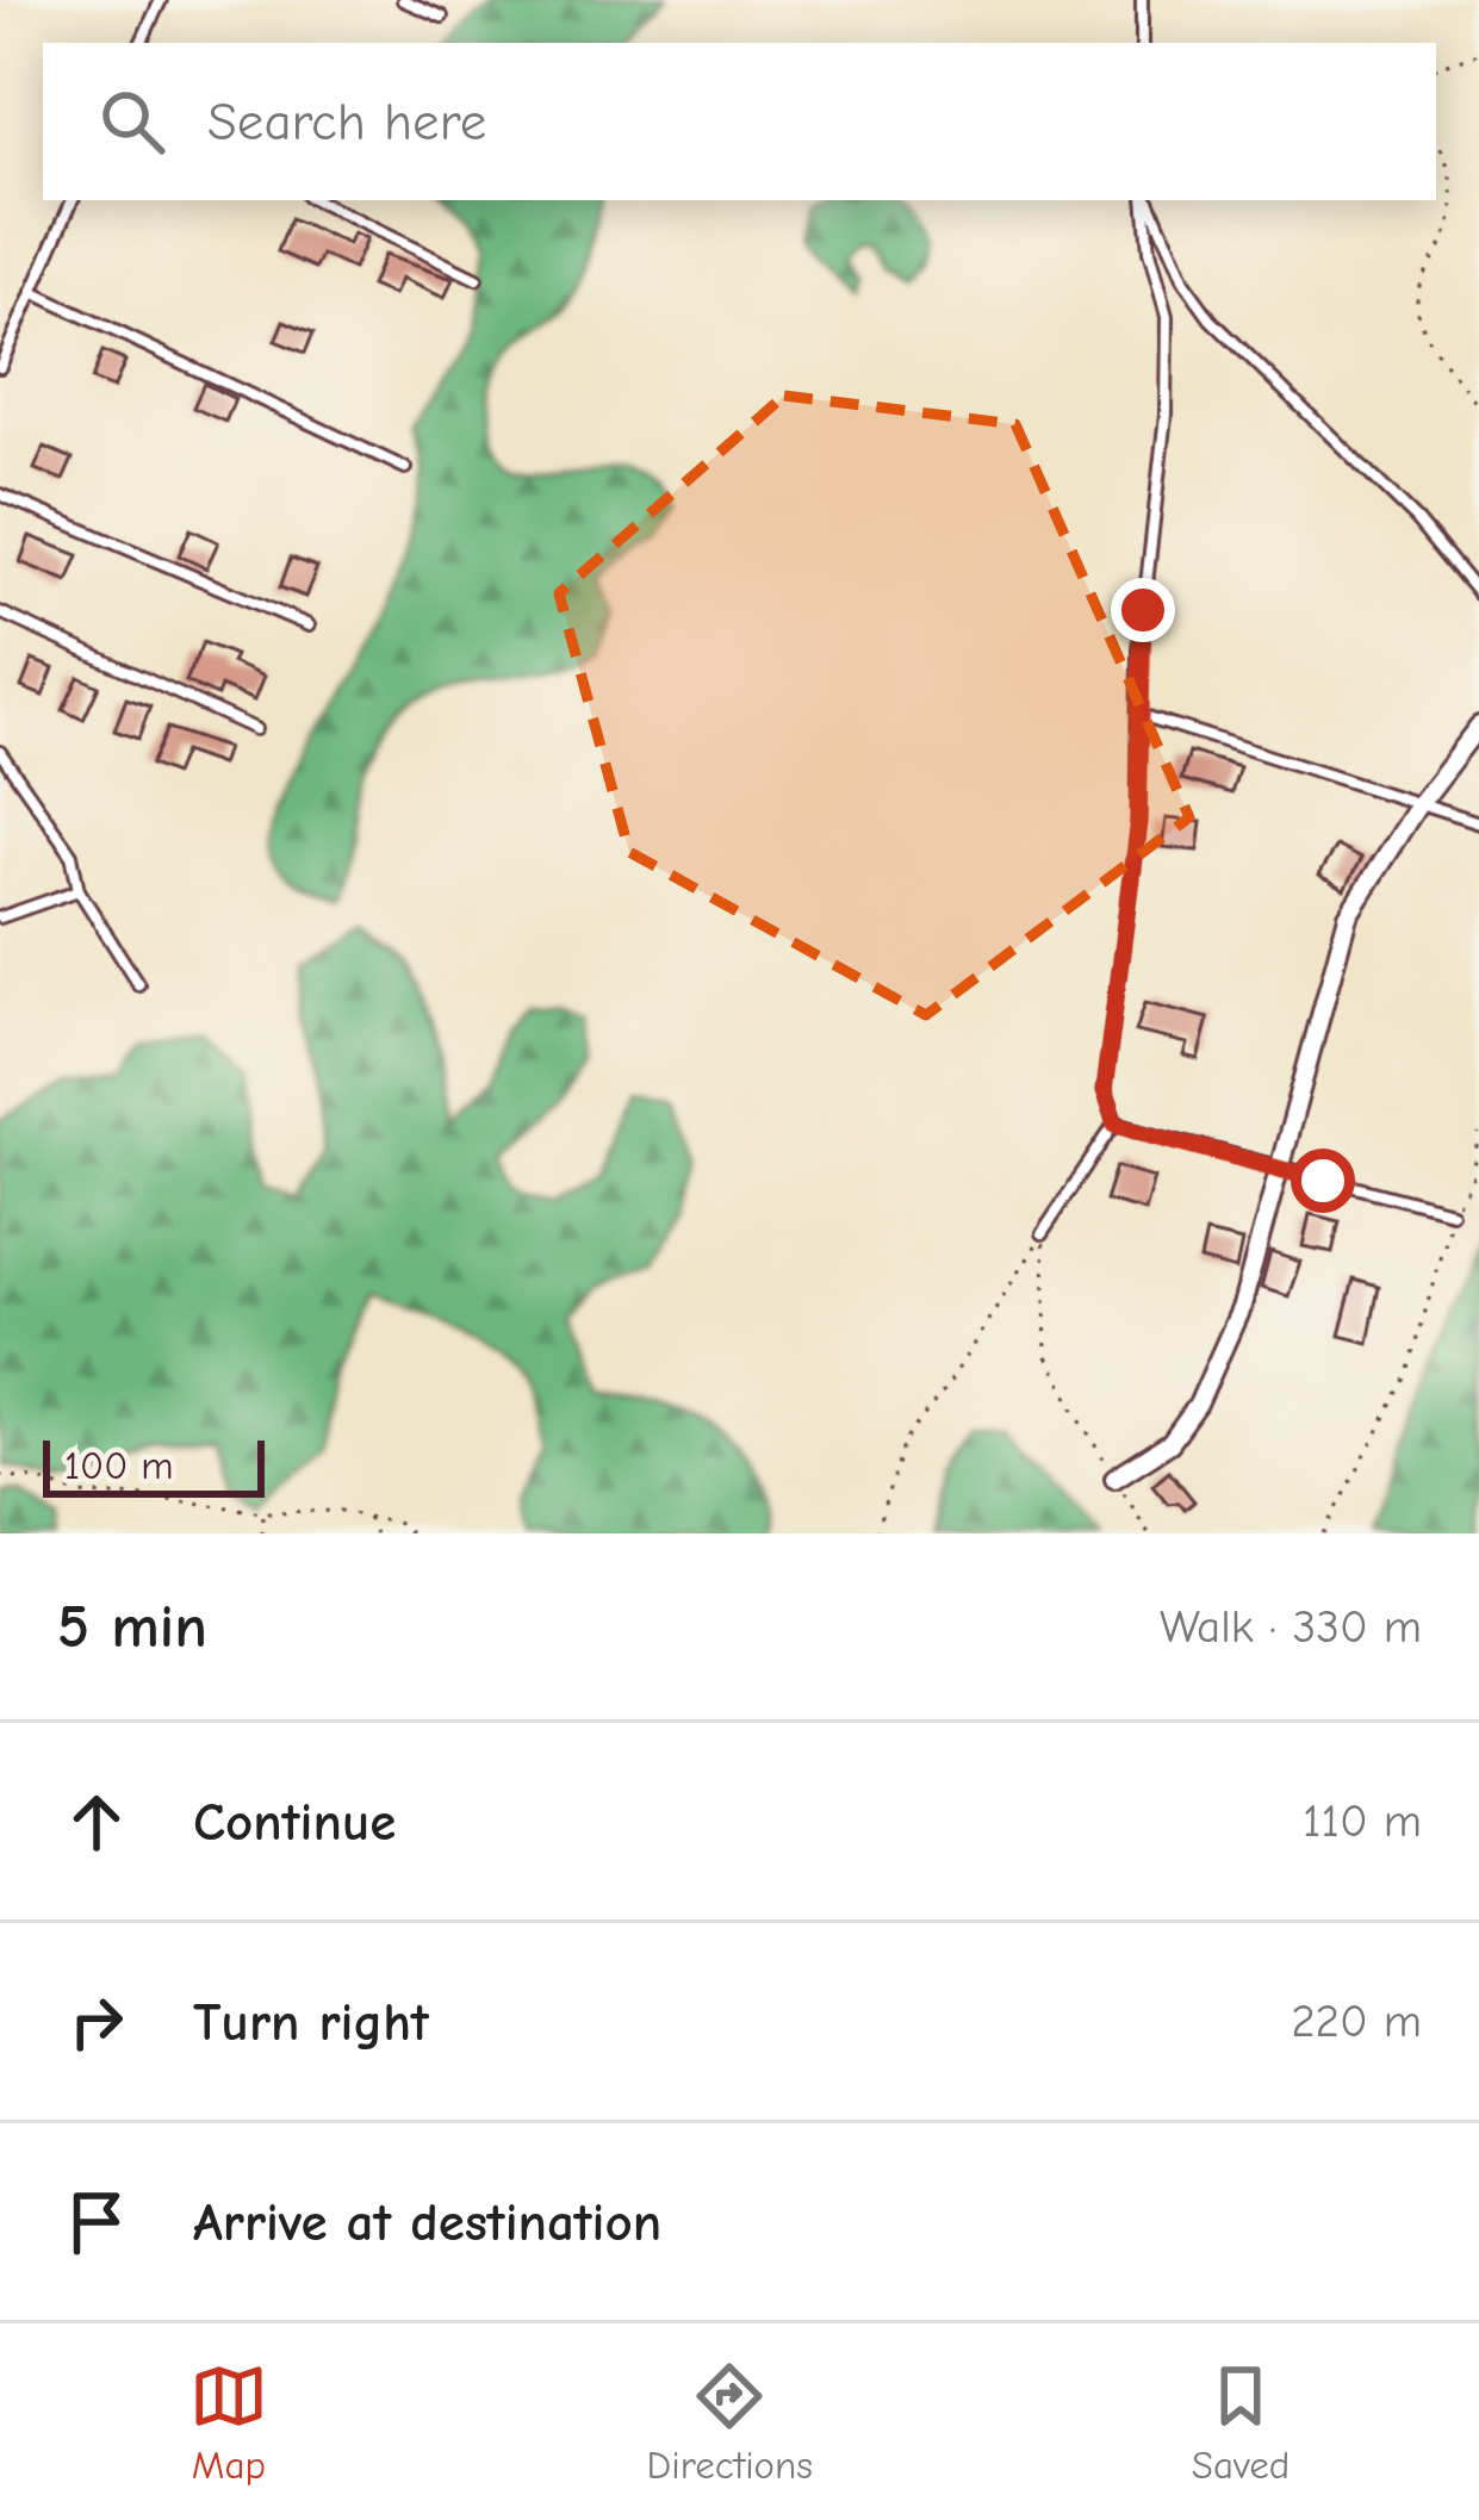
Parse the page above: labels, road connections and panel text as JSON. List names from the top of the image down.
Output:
{
  "scale_bar": "100 m",
  "page": {
    "search": "Search here",
    "scale": "100 m",
    "heading": ["5 min", "Walk · 330 m"],
    "list": [
      ["Continue", "110 m"],
      ["Turn right", "220 m"],
      "Arrive at destination"
    ],
    "nav": ["Map", "Directions", "Saved"]
  }
}
